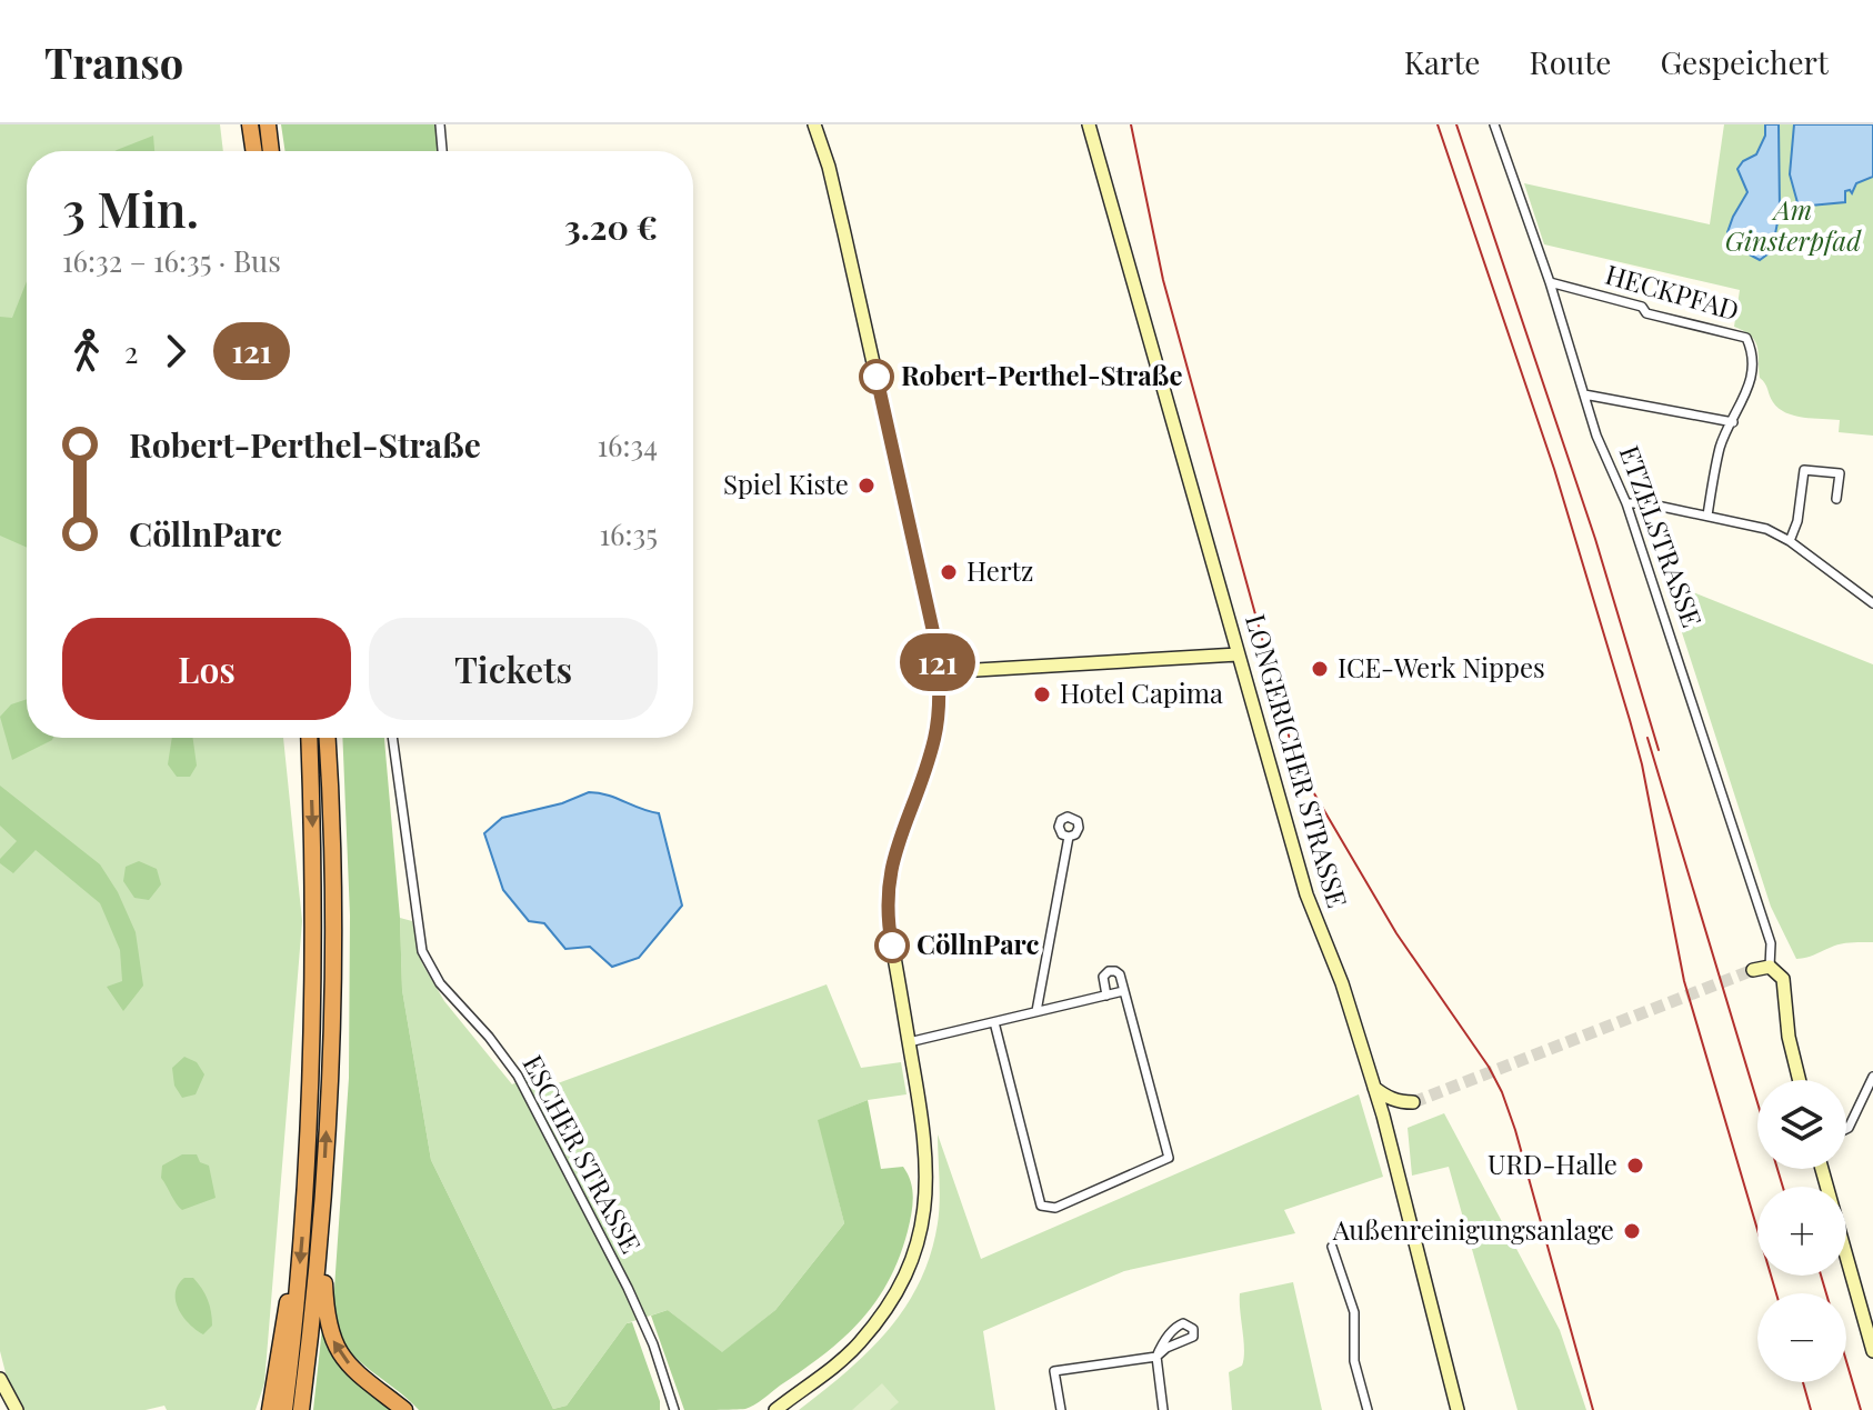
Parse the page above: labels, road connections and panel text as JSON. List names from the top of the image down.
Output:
{
  "streets": {
    "street": [
      "HECKPFAD",
      "ETZELSTRASSE",
      "LONGERICHER STRASSE",
      "ESCHER STRASSE"
    ]
  },
  "crossings": [
    ["HECKPFAD", "ETZELSTRASSE"]
  ],
  "parks": ["Am Ginsterpfad"],
  "places": [
    "Robert-Perthel-Straße",
    "Spiel Kiste",
    "Hertz",
    "ICE-Werk Nippes",
    "Hotel Capima",
    "CöllnParc",
    "URD-Halle",
    "Außenreinigungsanlage"
  ],
  "lines": ["bus line 121"],
  "page": {
    "header": "Transo",
    "nav": ["Karte", "Route", "Gespeichert"],
    "on_map": "121",
    "heading": ["3 Min.", "16:32 – 16:35 · Bus", "3.20 €"],
    "legs": ["2", "121"],
    "list": [
      {
        "name": "Robert-Perthel-Straße",
        "value": "16:34"
      },
      {
        "name": "CöllnParc",
        "value": "16:35"
      }
    ],
    "buttons": ["Los", "Tickets"],
    "map_buttons": ["+", "−"]
  }
}
